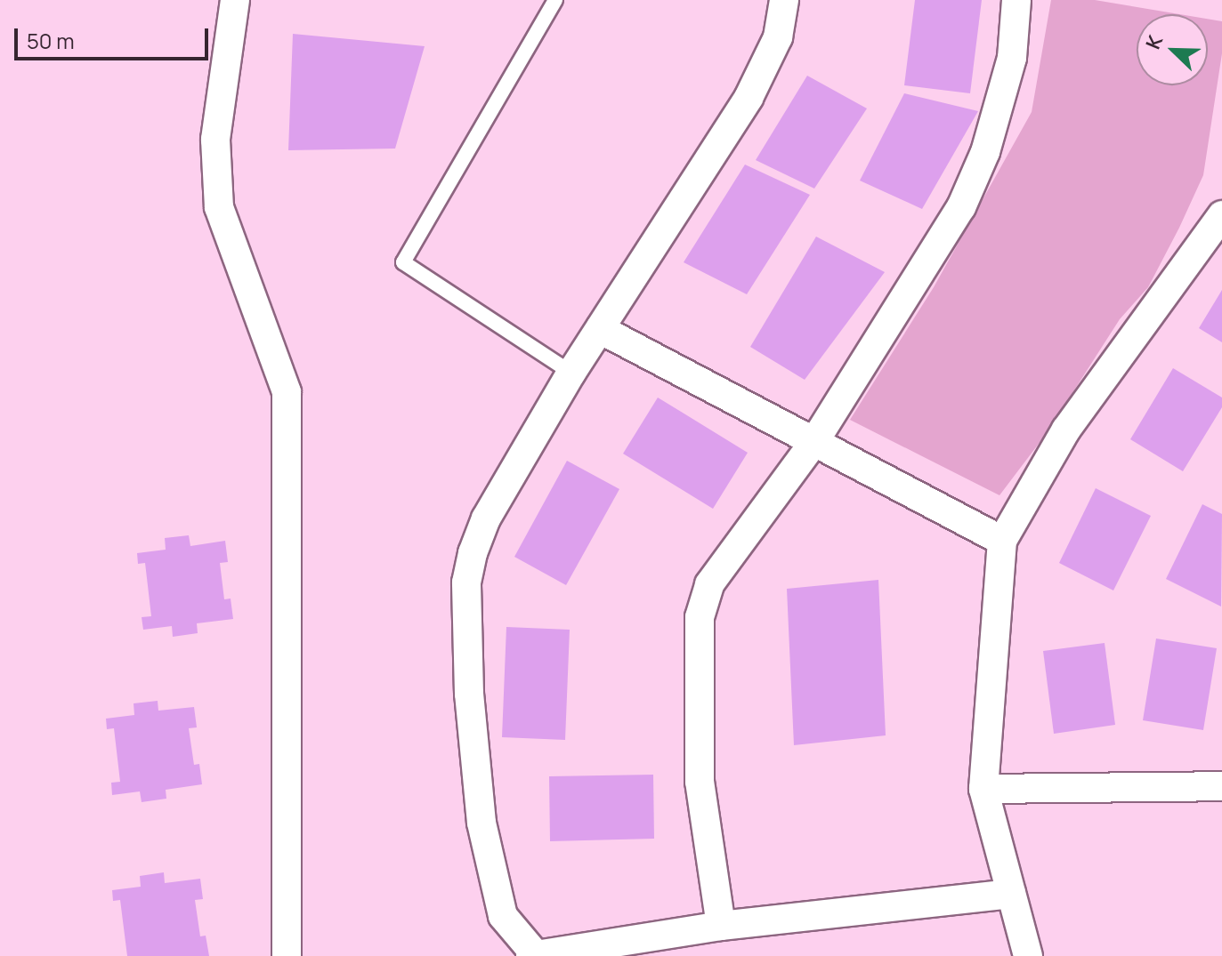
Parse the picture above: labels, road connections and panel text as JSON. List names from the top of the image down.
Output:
{
  "scale_bar": "50 m",
  "north": "top left"
}
